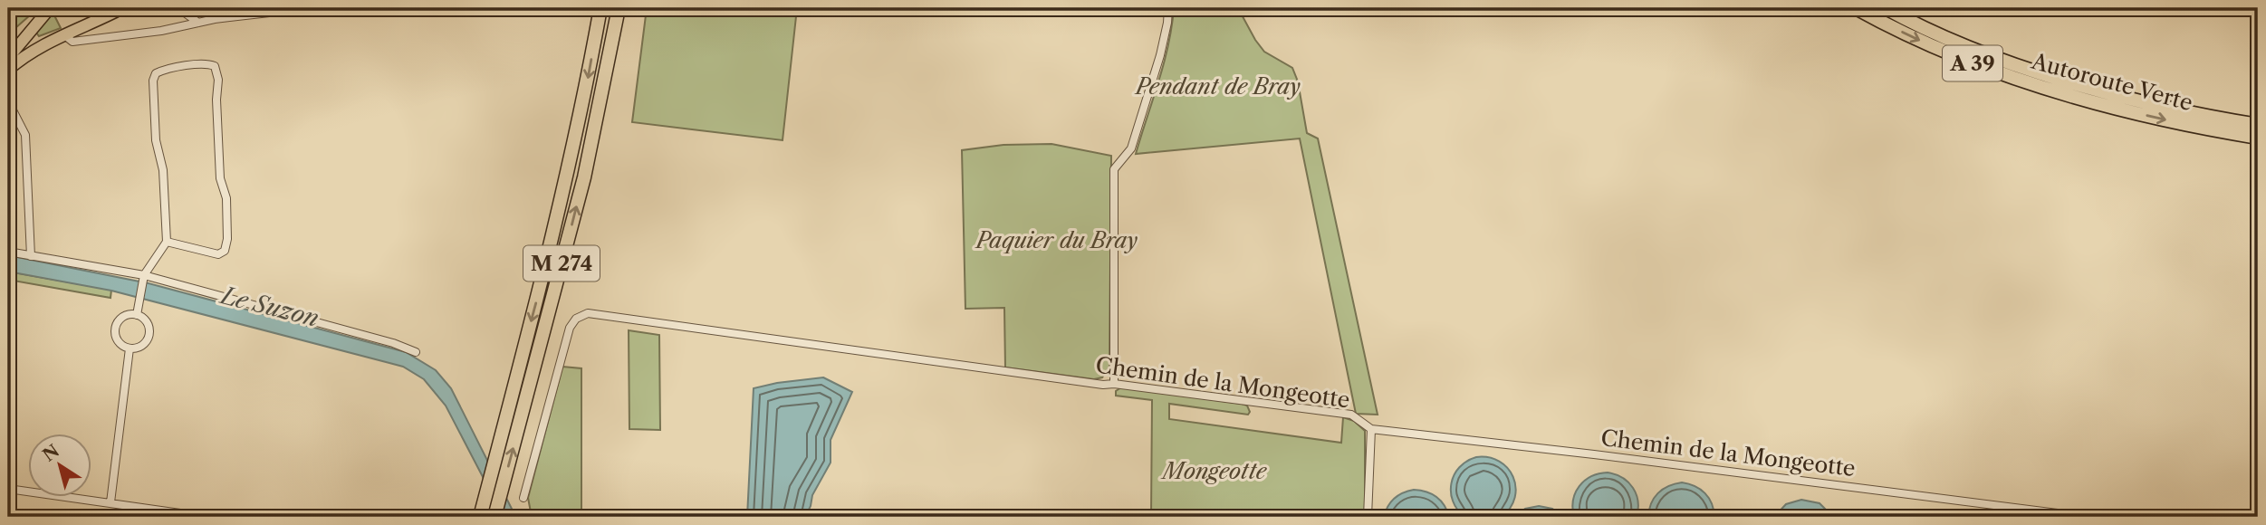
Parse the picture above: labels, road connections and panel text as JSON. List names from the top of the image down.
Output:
{
  "streets": {
    "highway": ["A 39", "Autoroute Verte", "M 274"],
    "street": ["Chemin de la Mongeotte"]
  },
  "water": ["Le Suzon"],
  "parks": ["Pendant de Bray", "Paquier du Bray", "Mongeotte"],
  "north": "top left"
}
